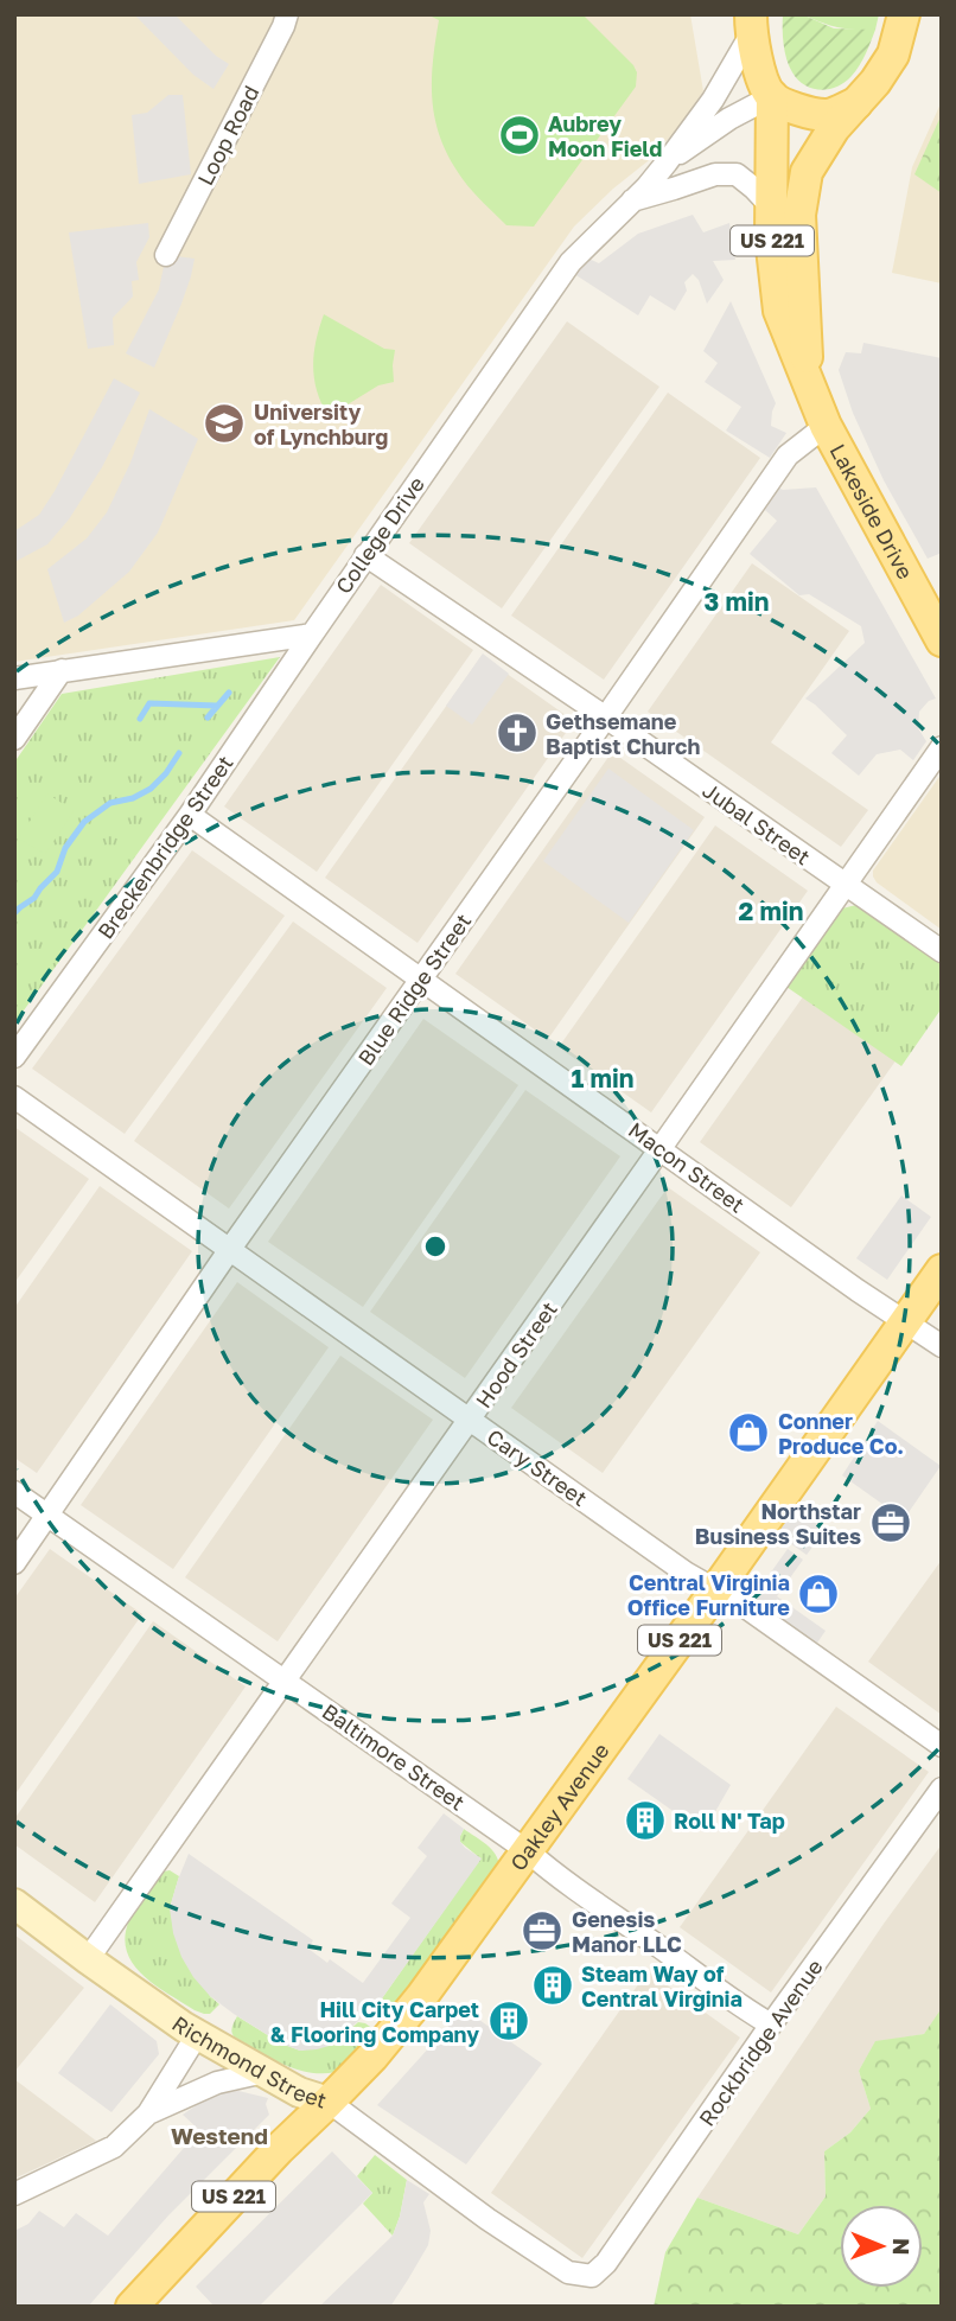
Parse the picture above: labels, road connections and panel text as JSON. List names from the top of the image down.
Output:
{
  "streets": {
    "main road": ["US 221", "Lakeside Drive", "Oakley Avenue"],
    "street": [
      "Loop Road",
      "College Drive",
      "Jubal Street",
      "Breckenbridge Street",
      "Blue Ridge Street",
      "Macon Street",
      "Hood Street",
      "Cary Street",
      "Baltimore Street",
      "Rockbridge Avenue",
      "Richmond Street"
    ]
  },
  "crossings": [
    ["Lakeside Drive", "College Drive"],
    ["Lakeside Drive", "Blue Ridge Street"],
    ["College Drive", "Jubal Street"],
    ["College Drive", "Breckenbridge Street"],
    ["Jubal Street", "Blue Ridge Street"],
    ["Jubal Street", "Hood Street"],
    ["Breckenbridge Street", "Macon Street"],
    ["Blue Ridge Street", "Macon Street"],
    ["Blue Ridge Street", "Cary Street"],
    ["Blue Ridge Street", "Baltimore Street"],
    ["Macon Street", "Hood Street"],
    ["Macon Street", "Oakley Avenue"],
    ["Hood Street", "Cary Street"],
    ["Hood Street", "Baltimore Street"],
    ["Hood Street", "Richmond Street"],
    ["Cary Street", "Oakley Avenue"],
    ["Baltimore Street", "Oakley Avenue"],
    ["Baltimore Street", "Rockbridge Avenue"],
    ["Oakley Avenue", "Richmond Street"],
    ["Rockbridge Avenue", "Richmond Street"]
  ],
  "districts": ["Westend"],
  "places": {
    "sports": ["Aubrey Moon Field"],
    "school or university": ["University of Lynchburg"],
    "church": ["Gethsemane Baptist Church"],
    "shop": ["Conner Produce Co.", "Central Virginia Office Furniture"],
    "office": ["Northstar Business Suites", "Genesis Manor LLC"],
    "building": ["Roll N' Tap", "Steam Way of Central Virginia", "Hill City Carpet & Flooring Company"]
  },
  "north": "right",
  "rings": ["3 min", "2 min", "1 min"]
}
